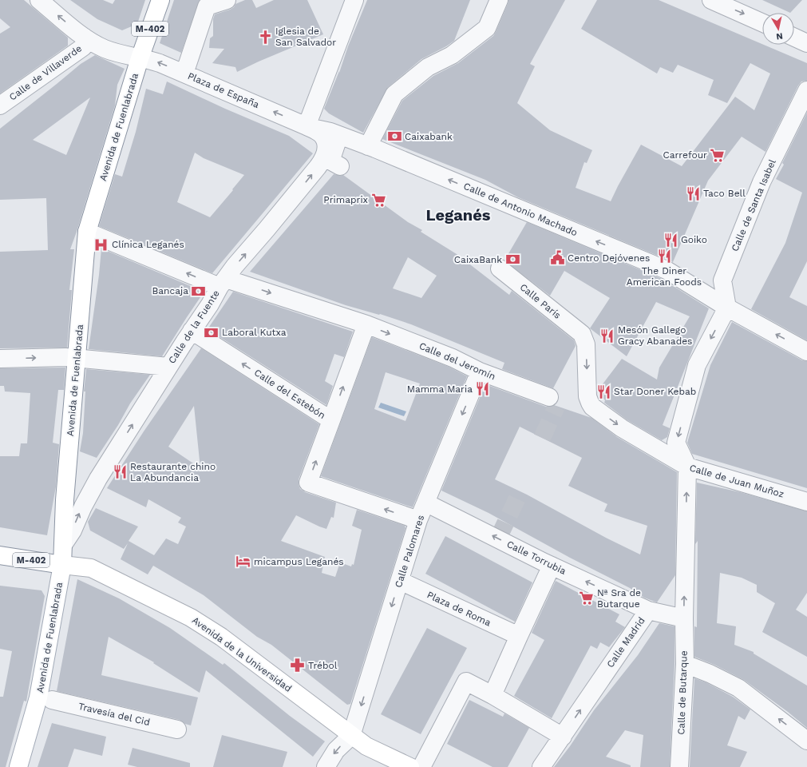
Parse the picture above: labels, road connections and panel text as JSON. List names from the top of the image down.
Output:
{
  "streets": {
    "main road": ["M-402", "Avenida de Fuenlabrada", "Avenida de la Universidad"],
    "street": [
      "Calle de Villaverde",
      "Plaza de España",
      "Calle de Santa Isabel",
      "Calle de Antonio Machado",
      "Calle París",
      "Calle de la Fuente",
      "Calle del Jeromín",
      "Calle del Estebón",
      "Calle de Juan Muñoz",
      "Calle Palomares",
      "Calle Torrubia",
      "Plaza de Roma",
      "Calle Madrid",
      "Calle de Butarque",
      "Travesía del Cid"
    ]
  },
  "crossings": [
    ["M-402", "Avenida de Fuenlabrada"],
    ["M-402", "Avenida de la Universidad"],
    ["Calle de Villaverde", "Plaza de España"],
    ["Plaza de España", "Avenida de Fuenlabrada"],
    ["Plaza de España", "Calle de Antonio Machado"],
    ["Plaza de España", "Calle de la Fuente"],
    ["Avenida de Fuenlabrada", "Calle de la Fuente"],
    ["Avenida de Fuenlabrada", "Calle del Jeromín"],
    ["Avenida de Fuenlabrada", "Avenida de la Universidad"],
    ["Calle de Santa Isabel", "Calle de Antonio Machado"],
    ["Calle de Antonio Machado", "Calle de la Fuente"],
    ["Calle París", "Calle de Juan Muñoz"],
    ["Calle de la Fuente", "Calle del Jeromín"],
    ["Calle de la Fuente", "Calle del Estebón"],
    ["Calle del Jeromín", "Calle Palomares"],
    ["Calle del Estebón", "Calle Palomares"],
    ["Calle Palomares", "Calle Torrubia"],
    ["Calle Palomares", "Plaza de Roma"],
    ["Calle Palomares", "Avenida de la Universidad"],
    ["Calle Torrubia", "Calle Madrid"],
    ["Calle Madrid", "Calle de Butarque"]
  ],
  "one_way": [
    "Plaza de España",
    "Calle de Antonio Machado",
    "Calle París",
    "Calle del Estebón",
    "Calle de Juan Muñoz"
  ],
  "districts": ["Leganés"],
  "places": {
    "church": ["Iglesia de San Salvador"],
    "bank": [
      "Caixabank",
      "CaixaBank",
      "Bancaja",
      "Laboral Kutxa"
    ],
    "supermarket": ["Carrefour", "Primaprix", "Nª Sra de Butarque"],
    "restaurant": [
      "Taco Bell",
      "Goiko",
      "The Diner American Foods",
      "Mesón Gallego Gracy Abanades",
      "Mamma Maria",
      "Star Doner Kebab",
      "Restaurante chino La Abundancia"
    ],
    "hospital": ["Clínica Leganés"],
    "public building": ["Centro Dejóvenes"],
    "hotel": ["micampus Leganés"],
    "pharmacy": ["Trébol"]
  },
  "north": "bottom"
}
